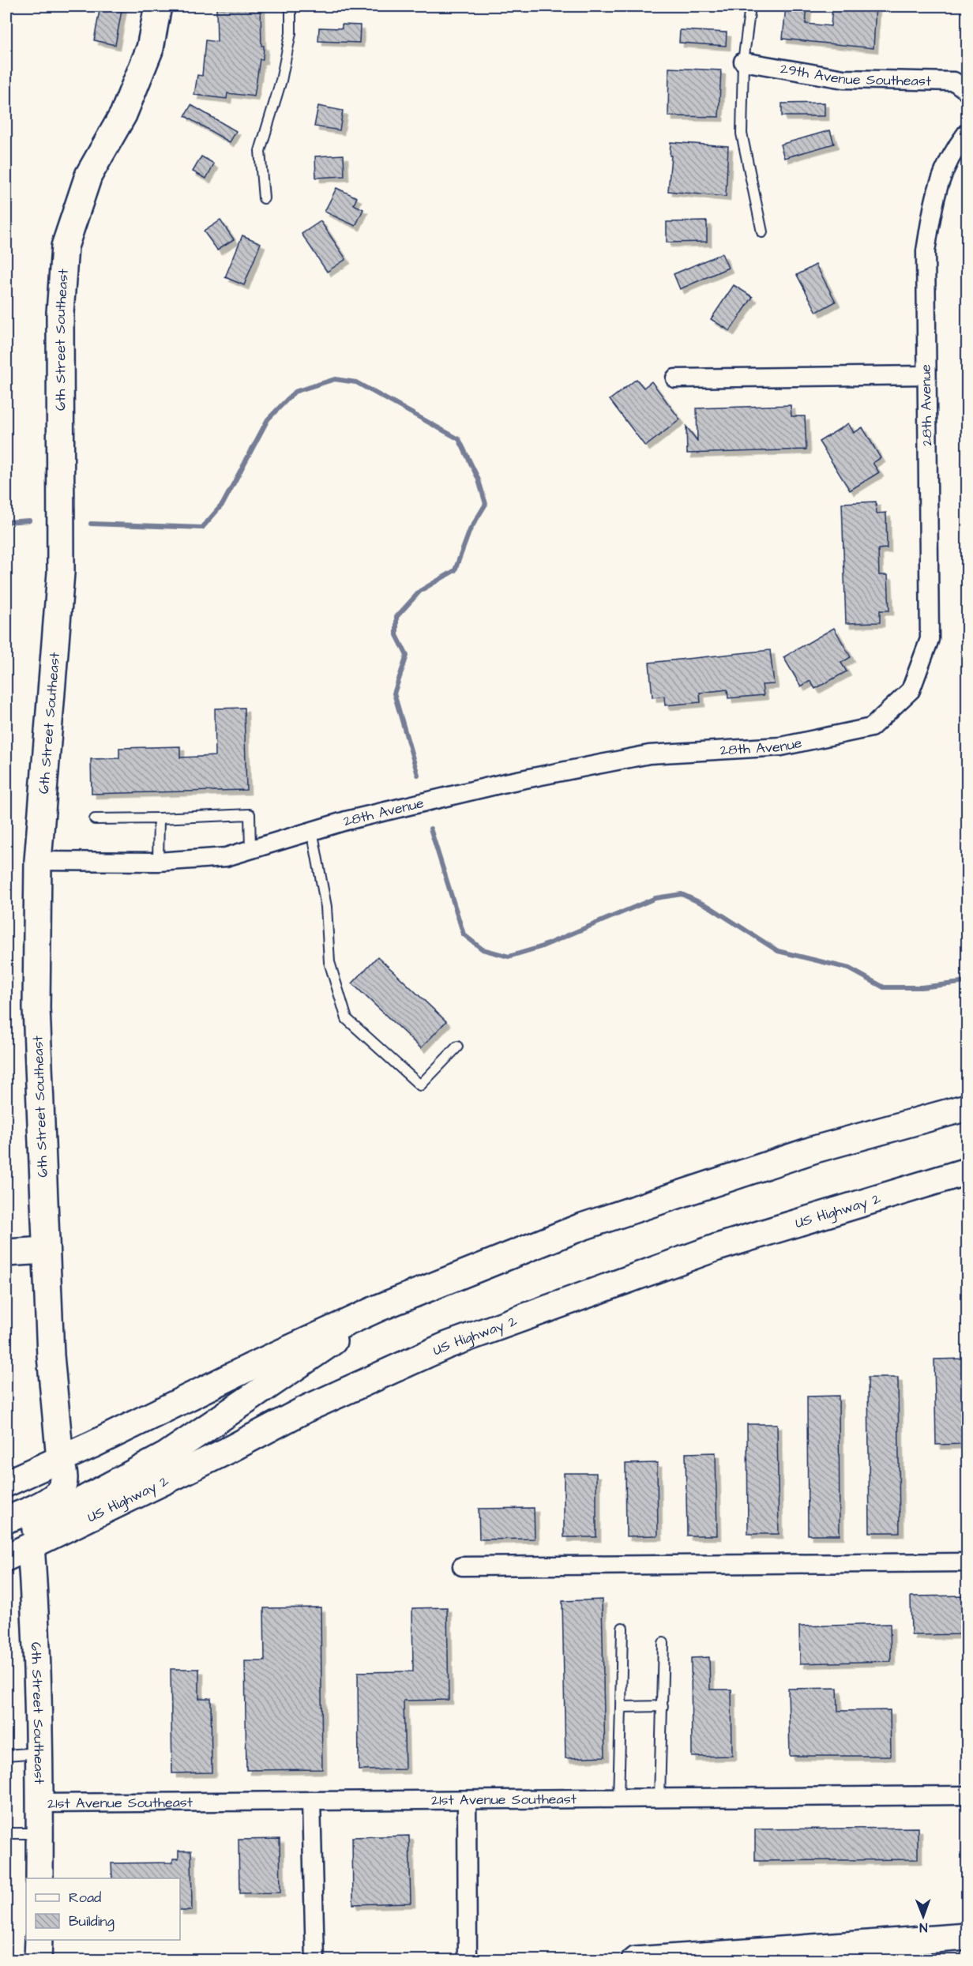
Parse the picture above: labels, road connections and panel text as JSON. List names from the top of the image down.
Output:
{
  "streets": {
    "main road": ["6th Street Southeast", "US Highway 2"],
    "street": ["29th Avenue Southeast", "28th Avenue", "21st Avenue Southeast"]
  },
  "crossings": [
    ["6th Street Southeast", "28th Avenue"],
    ["6th Street Southeast", "US Highway 2"],
    ["6th Street Southeast", "21st Avenue Southeast"]
  ],
  "legend": ["Road", "Building"],
  "north": "bottom"
}
